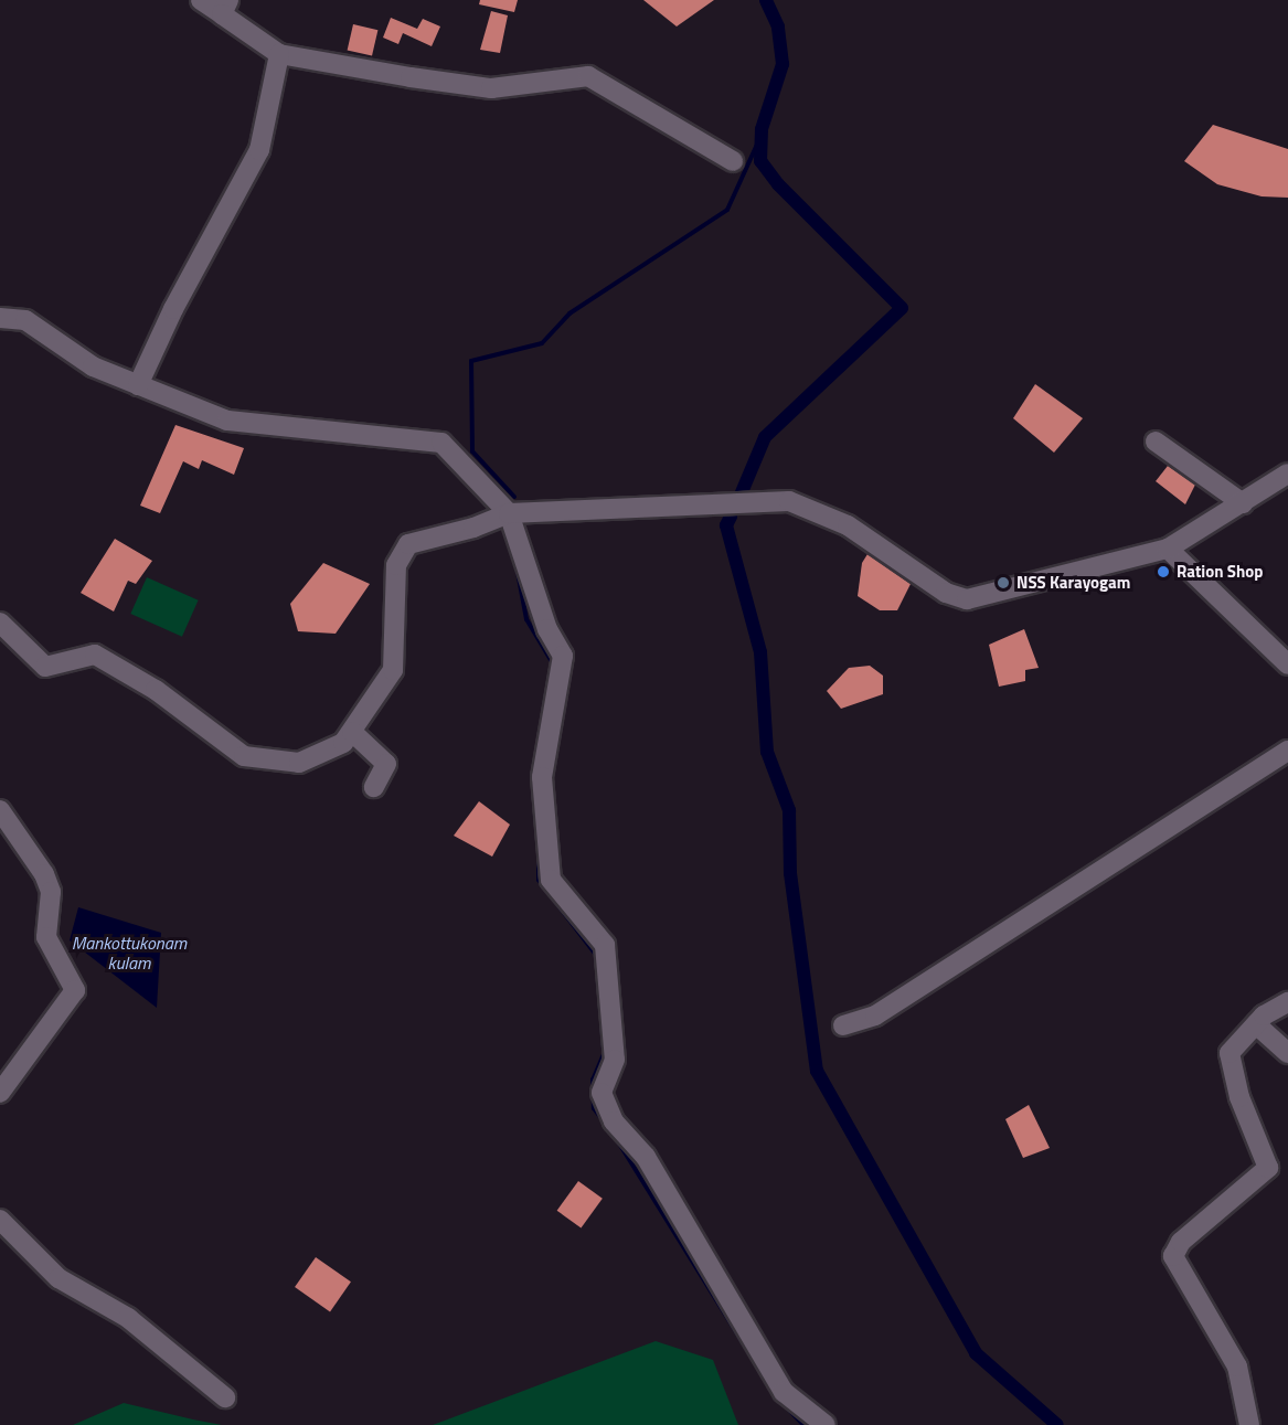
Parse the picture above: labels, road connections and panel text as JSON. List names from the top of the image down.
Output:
{
  "water": ["Mankottukonam kulam"],
  "places": ["Ration Shop", "NSS Karayogam"]
}
